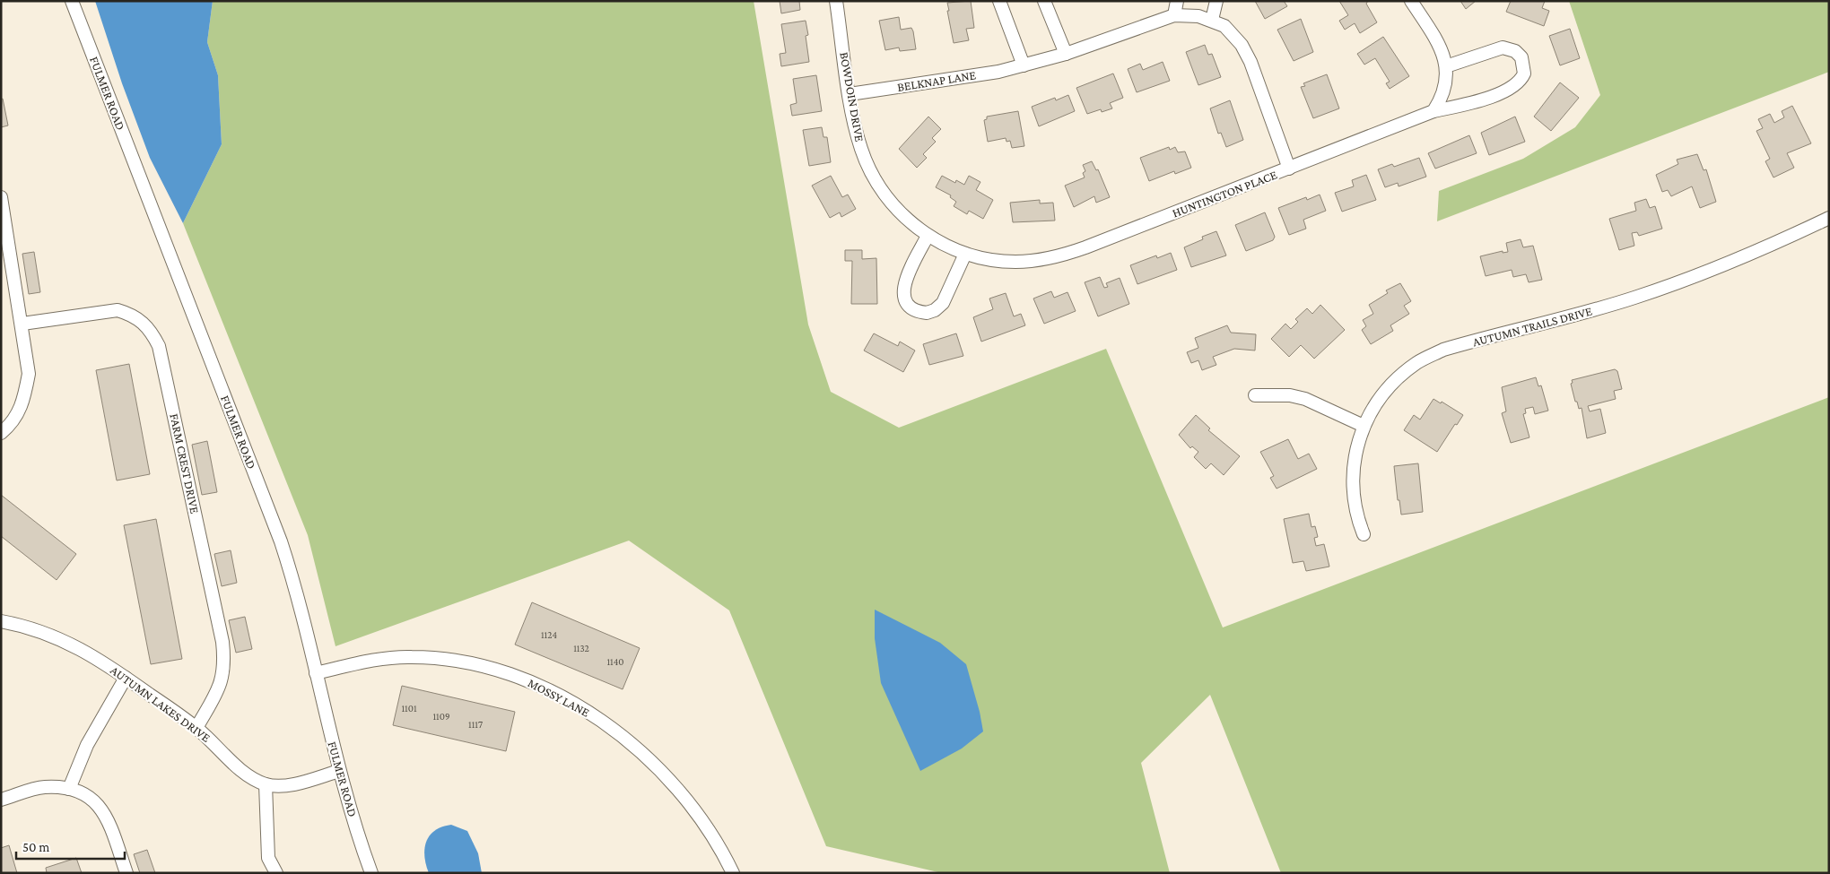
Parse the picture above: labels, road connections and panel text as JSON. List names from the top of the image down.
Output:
{
  "streets": {
    "street": [
      "BELKNAP LANE",
      "FULMER ROAD",
      "BOWDOIN DRIVE",
      "HUNTINGTON PLACE",
      "AUTUMN TRAILS DRIVE",
      "FARM CREST DRIVE",
      "MOSSY LANE",
      "AUTUMN LAKES DRIVE"
    ]
  },
  "crossings": [
    ["BELKNAP LANE", "BOWDOIN DRIVE"],
    ["BELKNAP LANE", "HUNTINGTON PLACE"],
    ["FULMER ROAD", "MOSSY LANE"],
    ["FULMER ROAD", "AUTUMN LAKES DRIVE"],
    ["BOWDOIN DRIVE", "HUNTINGTON PLACE"],
    ["FARM CREST DRIVE", "AUTUMN LAKES DRIVE"]
  ],
  "house_numbers": [
    "1124",
    "1132",
    "1140",
    "1101",
    "1109",
    "1117"
  ],
  "scale_bar": "50 m"
}
